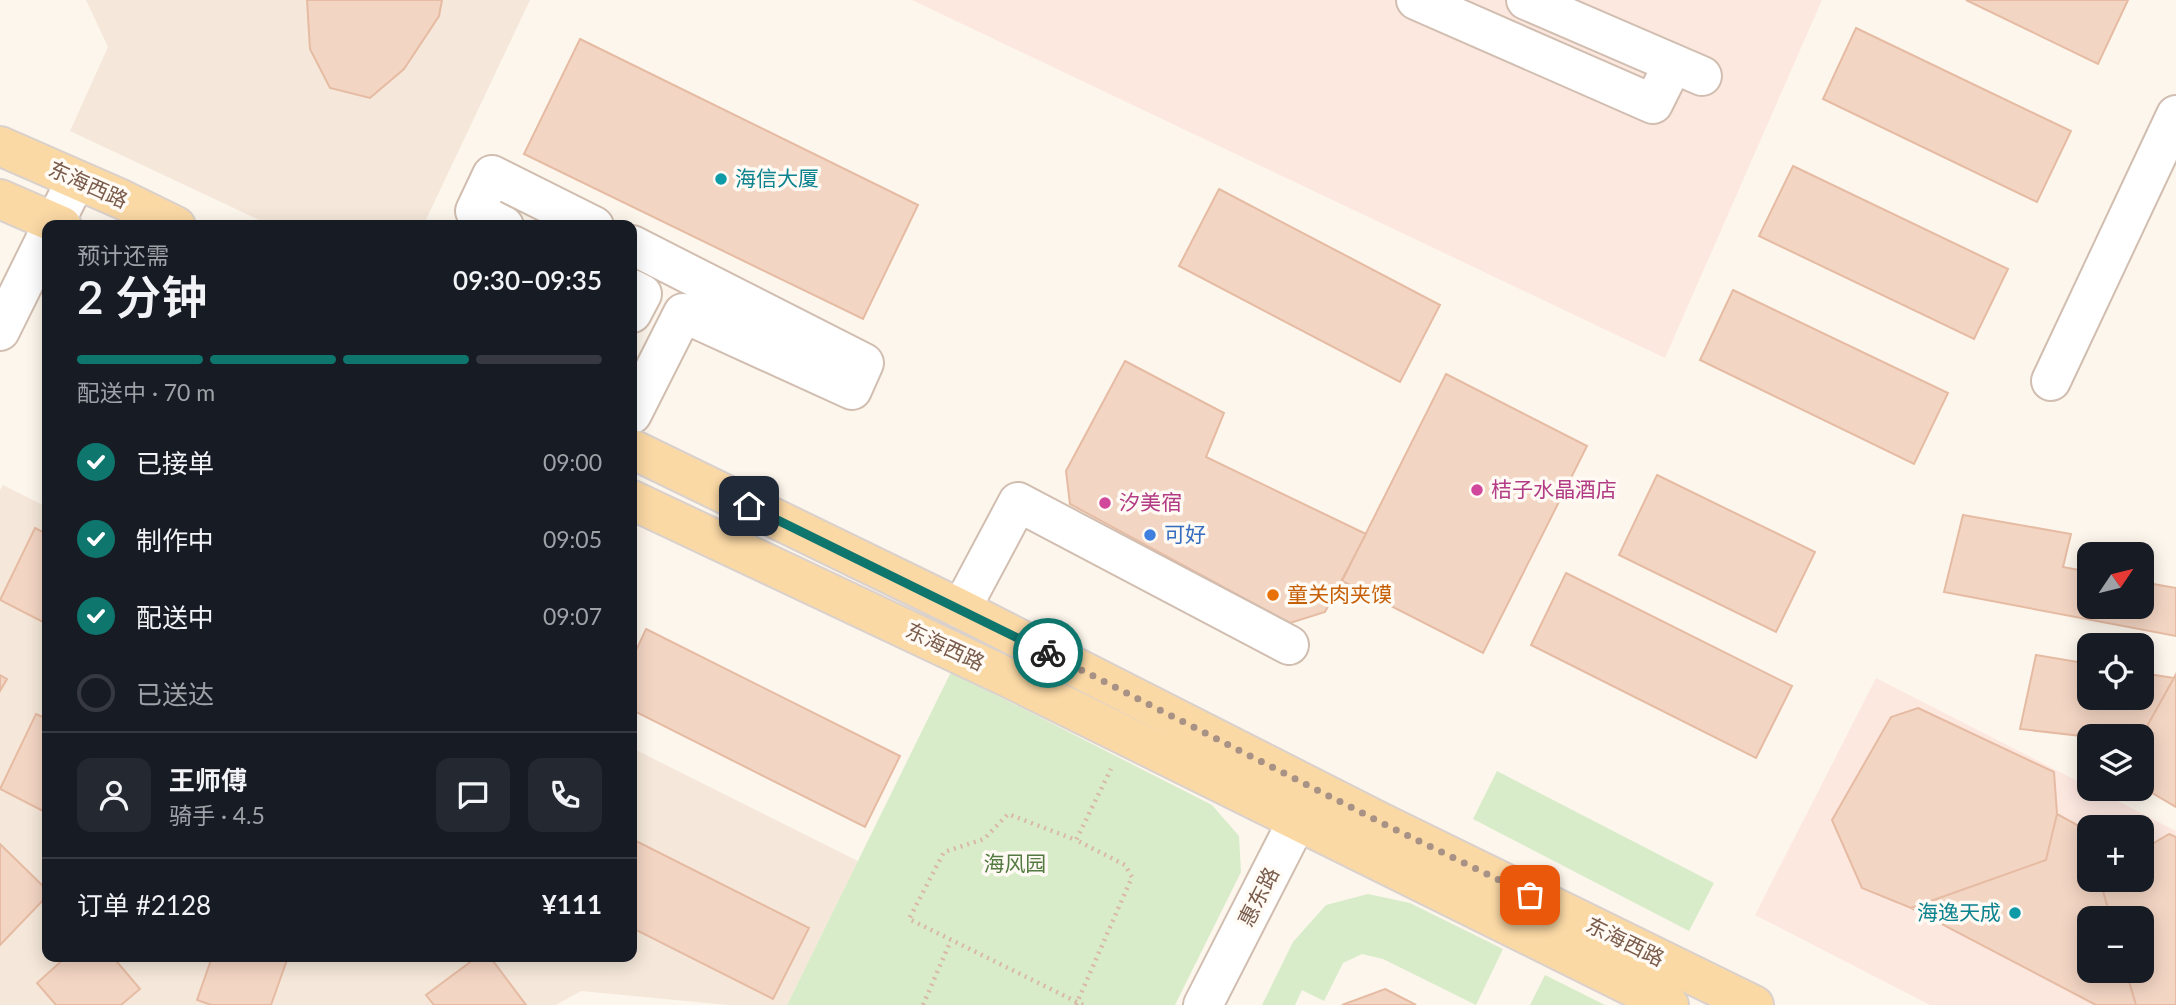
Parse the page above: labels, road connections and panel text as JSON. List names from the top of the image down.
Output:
{
  "streets": {
    "main road": ["东海西路"],
    "street": ["惠东路"]
  },
  "crossings": [
    ["东海西路", "惠东路"]
  ],
  "parks": ["海风园"],
  "places": [
    "海信大厦",
    "桔子水晶酒店",
    "汐美宿",
    "可好",
    "童关肉夹馍",
    "海逸天成"
  ],
  "north": "top right",
  "page": {
    "heading": ["2 分钟", "预计还需", "09:30–09:35"],
    "panel": [
      "王师傅",
      "骑手 · 4.5",
      "订单 #2128",
      "¥111"
    ],
    "bar": "配送中 · 70 m",
    "list": [
      ["已接单", "09:00"],
      ["制作中", "09:05"],
      ["配送中", "09:07"],
      "已送达"
    ],
    "map_buttons": ["+", "−"]
  }
}
